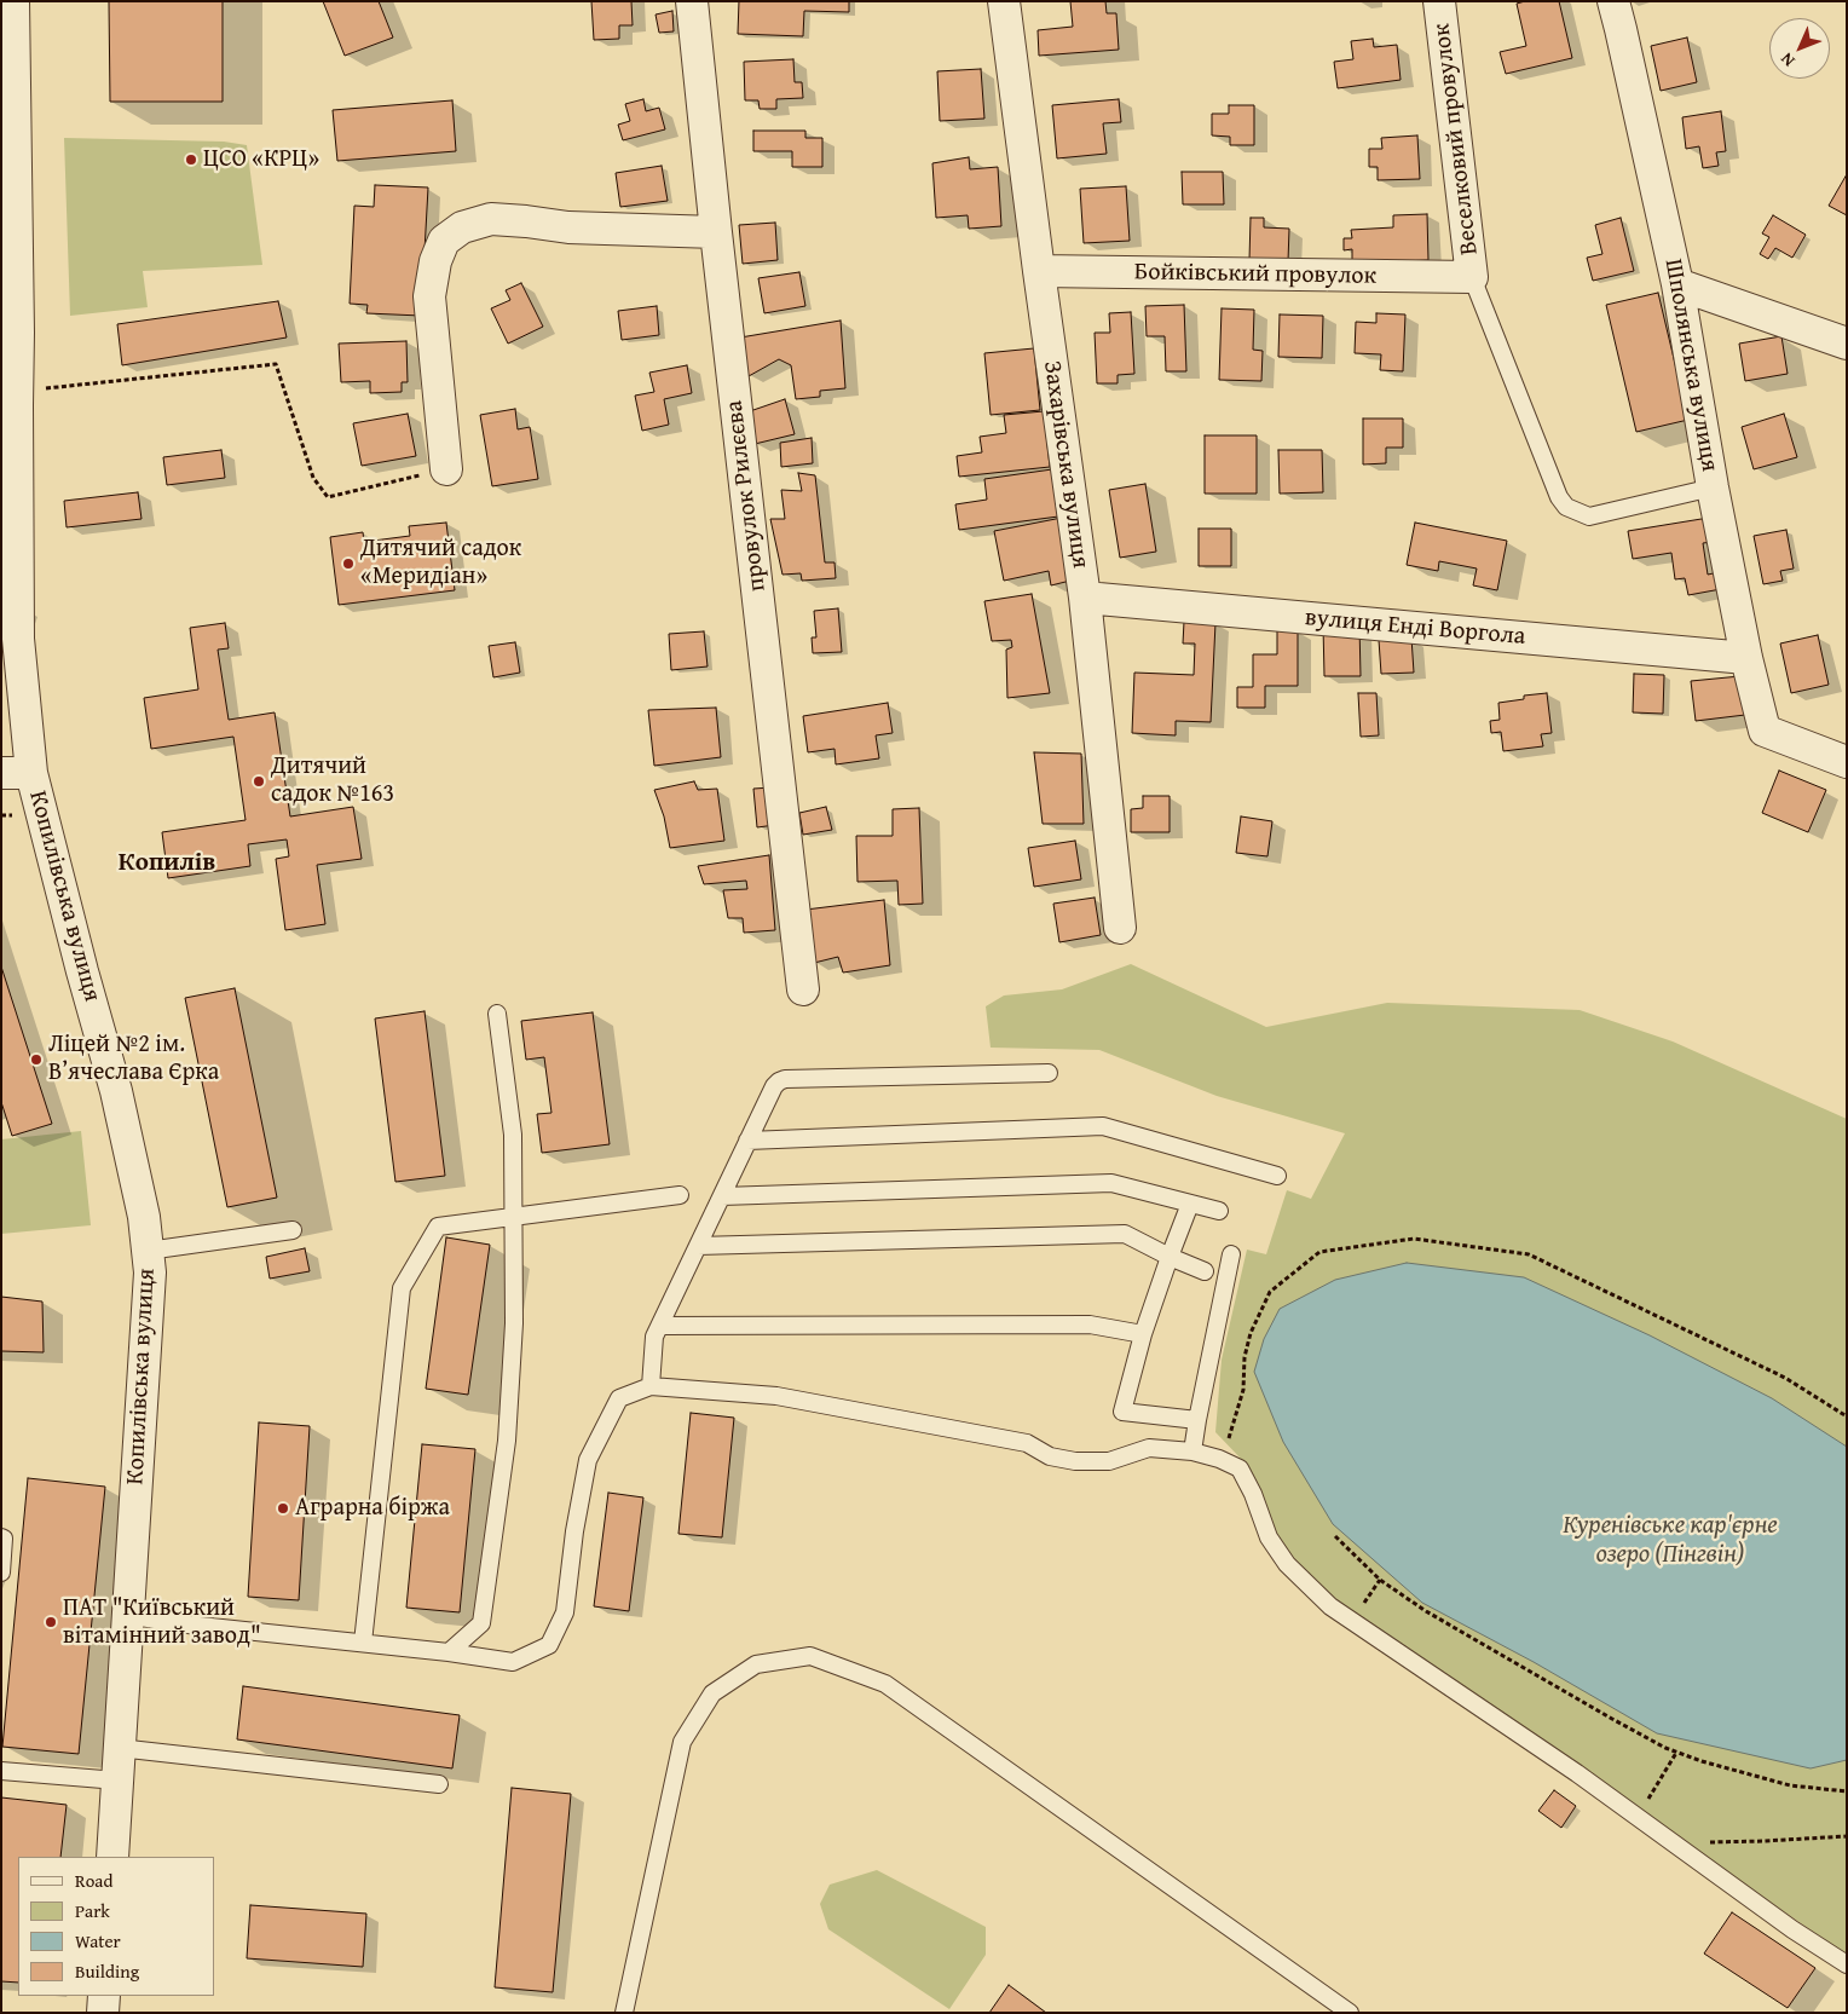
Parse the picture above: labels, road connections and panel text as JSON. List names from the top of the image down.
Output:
{
  "streets": {
    "street": [
      "Веселковий провулок",
      "Бойківський провулок",
      "Шполянська вулиця",
      "Захарівська вулиця",
      "провулок Рилєєва",
      "вулиця Енді Воргола",
      "Копилівська вулиця"
    ]
  },
  "crossings": [
    ["Веселковий провулок", "Бойківський провулок"],
    ["Бойківський провулок", "Захарівська вулиця"],
    ["Шполянська вулиця", "вулиця Енді Воргола"],
    ["Захарівська вулиця", "вулиця Енді Воргола"]
  ],
  "districts": ["Копилів"],
  "water": ["Куренівське кар'єрне озеро (Пінгвін)"],
  "places": [
    "ЦСО «КРЦ»",
    "Дитячий садок «Меридіан»",
    "Дитячий садок №163",
    "Ліцей №2 ім. В’ячеслава Єрка",
    "Аграрна біржа",
    "ПАТ \"Київський вітамінний завод\""
  ],
  "legend": [
    "Road",
    "Park",
    "Water",
    "Building"
  ],
  "north": "bottom left"
}
